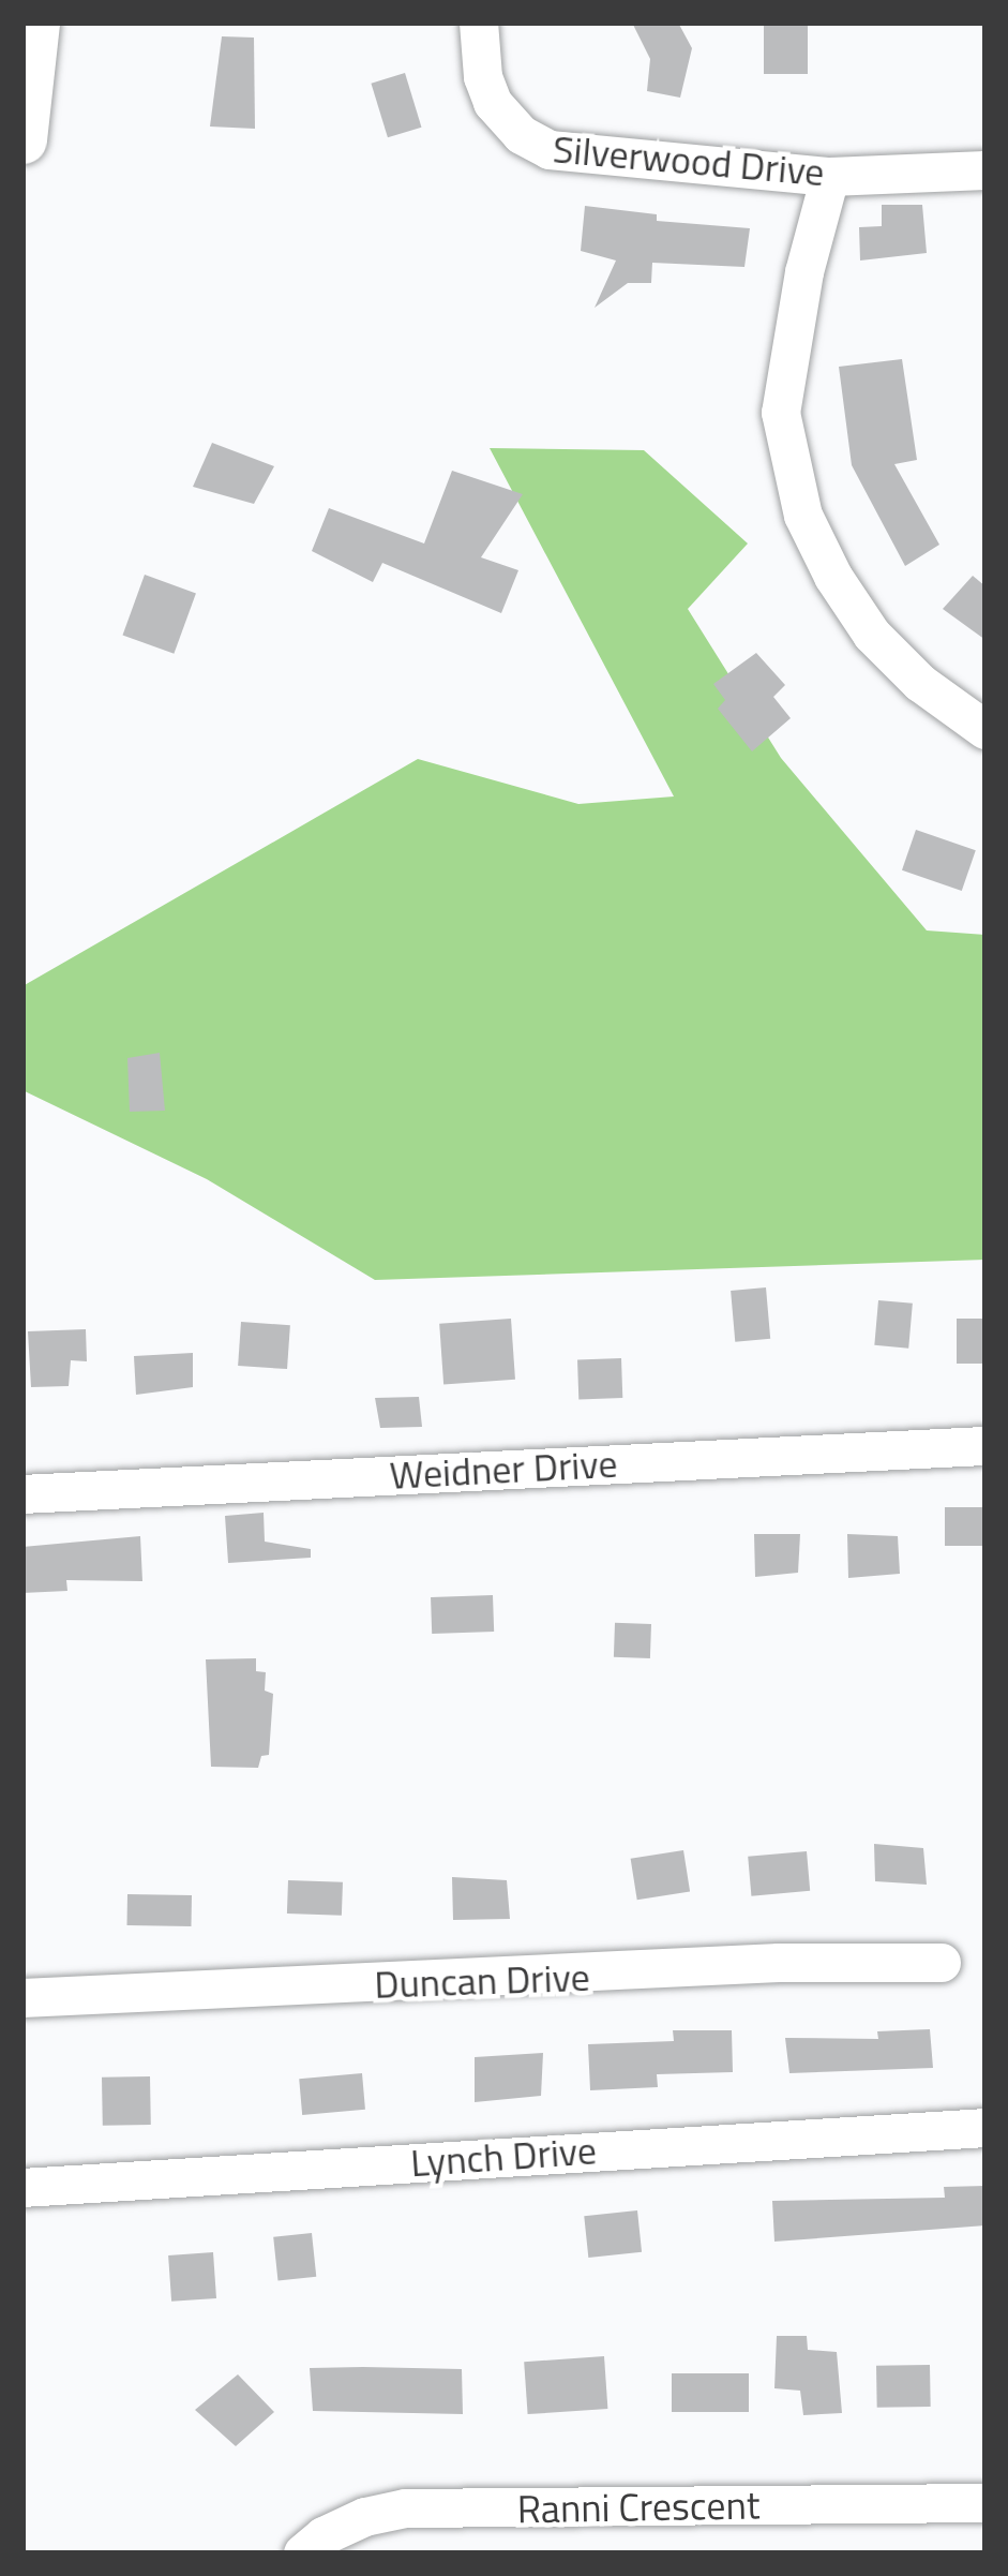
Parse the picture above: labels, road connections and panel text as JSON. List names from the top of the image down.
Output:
{
  "streets": {
    "street": [
      "Silverwood Drive",
      "Weidner Drive",
      "Duncan Drive",
      "Lynch Drive",
      "Ranni Crescent"
    ]
  }
}
